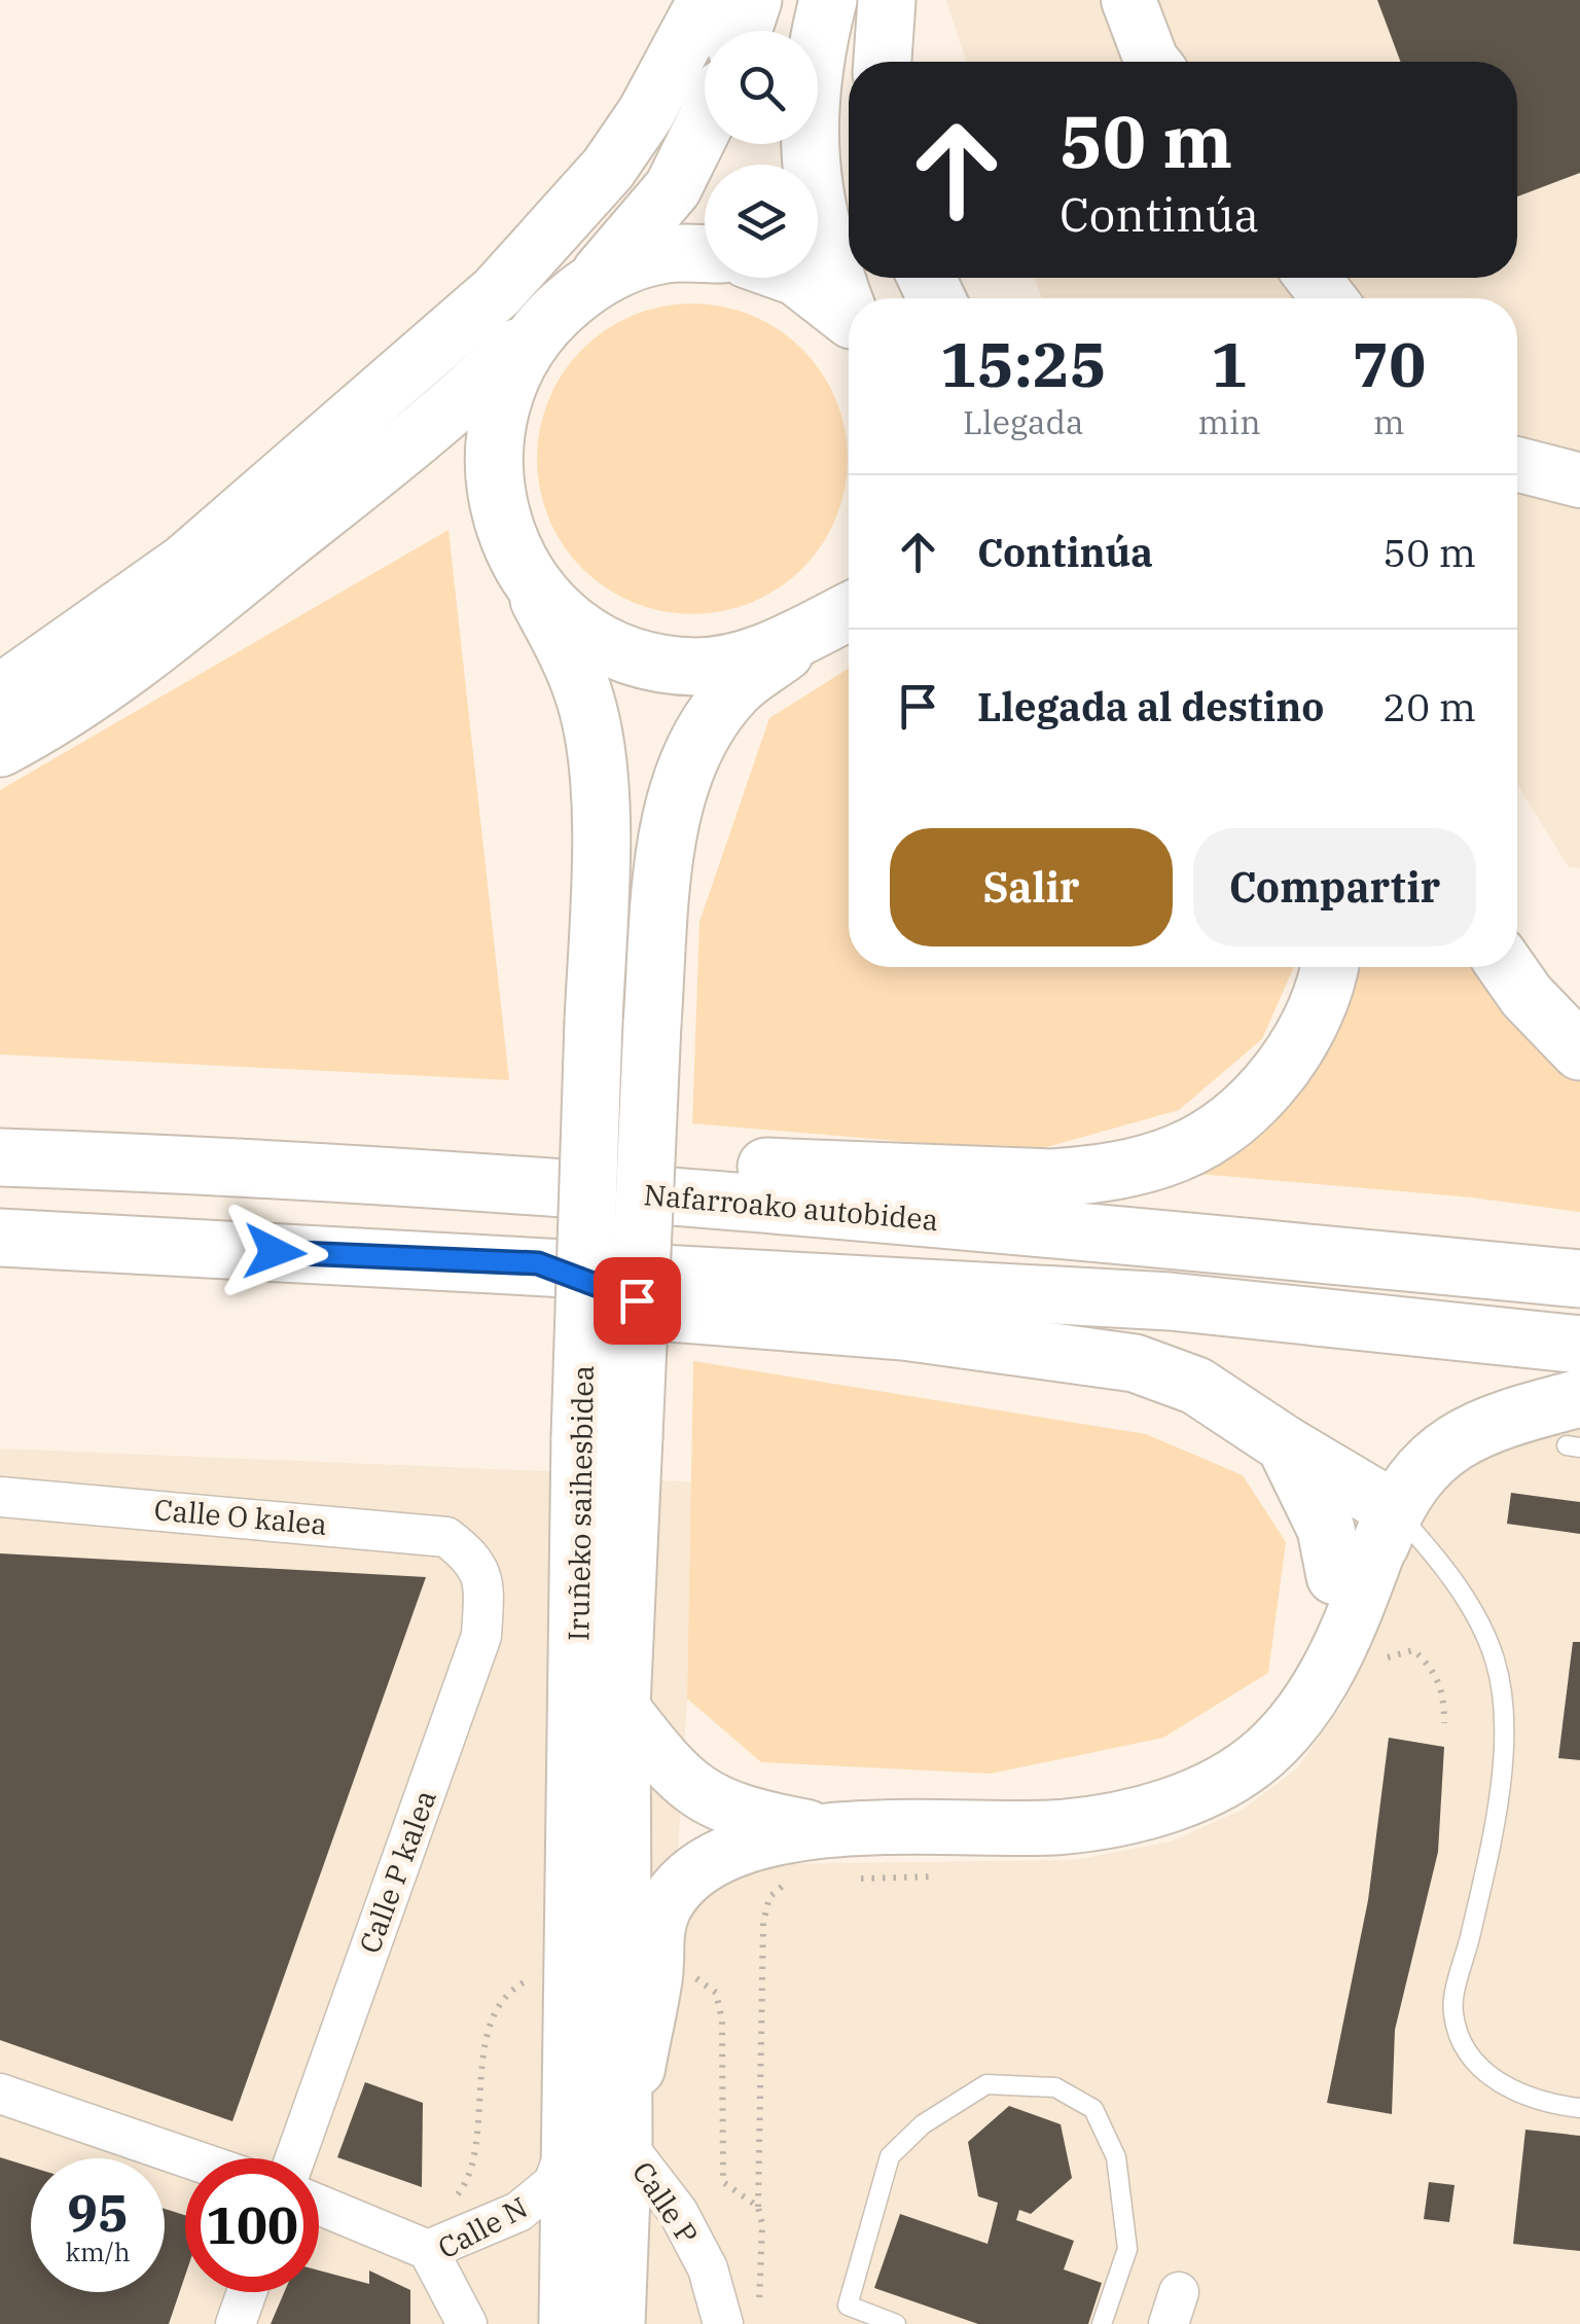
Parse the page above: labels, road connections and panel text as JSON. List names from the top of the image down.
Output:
{
  "streets": {
    "highway": ["Nafarroako autobidea", "Iruñeko saihesbidea"],
    "street": [
      "Calle O kalea",
      "Calle P kalea",
      "Calle P",
      "Calle N"
    ]
  },
  "crossings": [
    ["Iruñeko saihesbidea", "Calle P"],
    ["Iruñeko saihesbidea", "Calle N"],
    ["Calle O kalea", "Calle P kalea"],
    ["Calle P", "Calle N"]
  ],
  "page": {
    "turn": ["50 m", "Continúa"],
    "eta": [
      "15:25",
      "Llegada",
      "1",
      "min",
      "70",
      "m"
    ],
    "list": [
      {
        "name": "Continúa",
        "value": "50 m"
      },
      {
        "name": "Llegada al destino",
        "value": "20 m"
      }
    ],
    "buttons": ["Salir", "Compartir"],
    "speed": "95 km/h",
    "limit": "100"
  }
}
